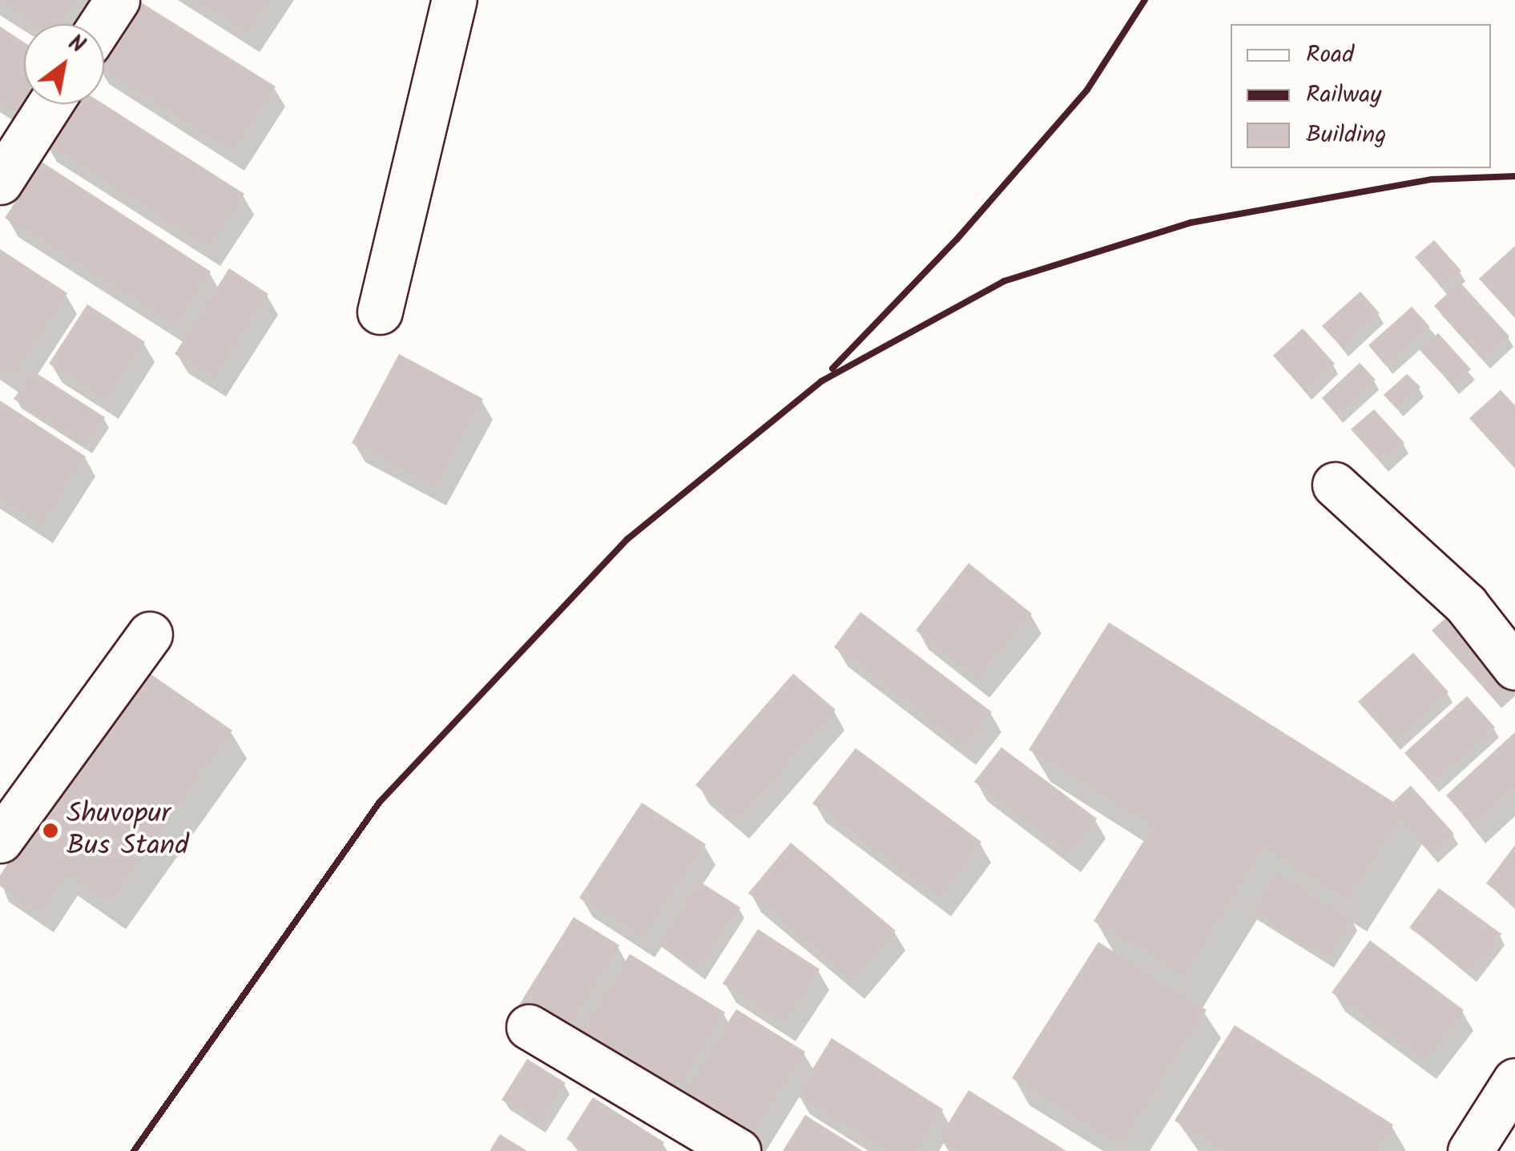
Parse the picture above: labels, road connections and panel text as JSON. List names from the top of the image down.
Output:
{
  "places": ["Shuvopur Bus Stand"],
  "legend": ["Road", "Railway", "Building"],
  "north": "top right"
}
